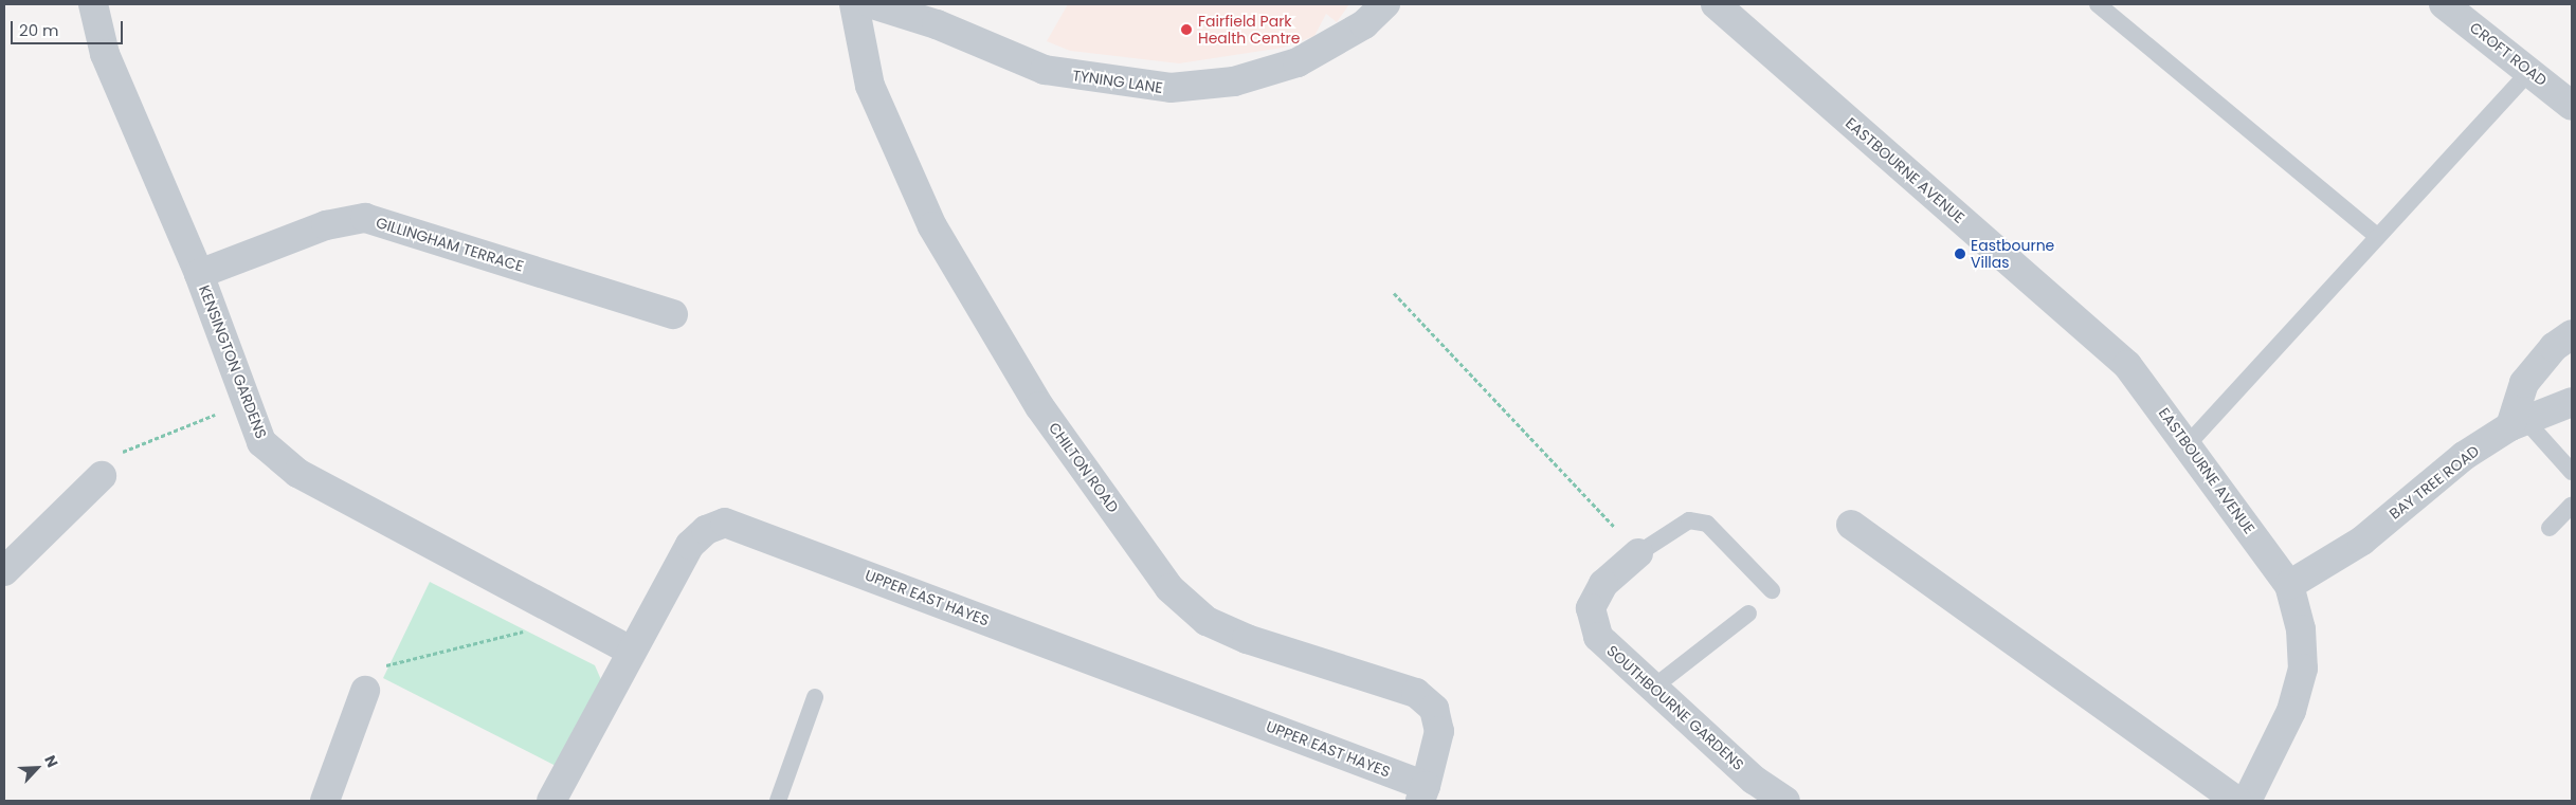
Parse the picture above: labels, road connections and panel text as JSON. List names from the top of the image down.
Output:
{
  "streets": {
    "street": [
      "CROFT ROAD",
      "TYNING LANE",
      "EASTBOURNE AVENUE",
      "GILLINGHAM TERRACE",
      "KENSINGTON GARDENS",
      "CHILTON ROAD",
      "BAY TREE ROAD",
      "UPPER EAST HAYES",
      "SOUTHBOURNE GARDENS"
    ]
  },
  "crossings": [
    ["EASTBOURNE AVENUE", "BAY TREE ROAD"],
    ["GILLINGHAM TERRACE", "KENSINGTON GARDENS"],
    ["KENSINGTON GARDENS", "UPPER EAST HAYES"],
    ["CHILTON ROAD", "UPPER EAST HAYES"]
  ],
  "places": ["Fairfield Park Health Centre", "Eastbourne Villas"],
  "scale_bar": "20 m",
  "north": "top right"
}
